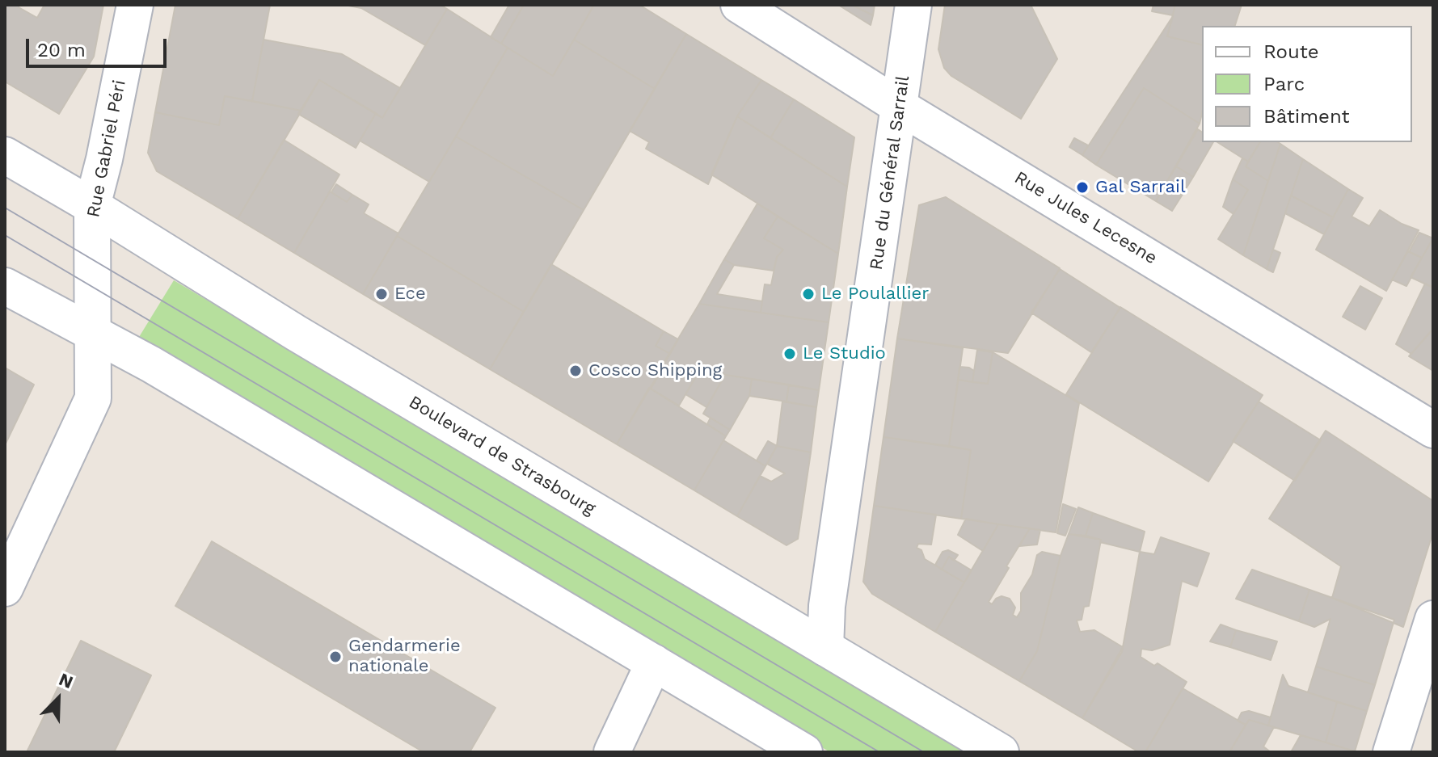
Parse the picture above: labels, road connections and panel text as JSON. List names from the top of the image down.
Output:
{
  "streets": {
    "street": [
      "Rue Gabriel Péri",
      "Rue du Général Sarrail",
      "Rue Jules Lecesne",
      "Boulevard de Strasbourg"
    ]
  },
  "crossings": [
    ["Rue Gabriel Péri", "Boulevard de Strasbourg"],
    ["Rue du Général Sarrail", "Rue Jules Lecesne"],
    ["Rue du Général Sarrail", "Boulevard de Strasbourg"]
  ],
  "places": [
    "Gal Sarrail",
    "Ece",
    "Le Poulallier",
    "Le Studio",
    "Cosco Shipping",
    "Gendarmerie nationale"
  ],
  "legend": ["Route", "Parc", "Bâtiment"],
  "scale_bar": "20 m",
  "north": "top right"
}
